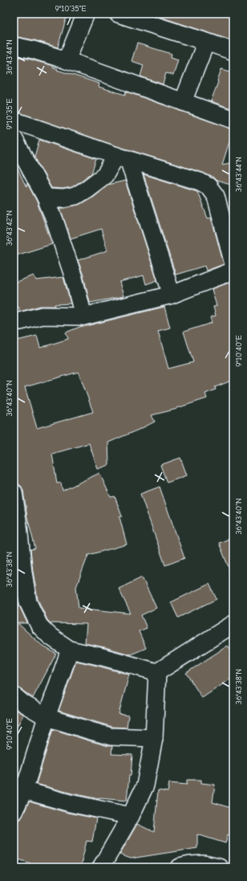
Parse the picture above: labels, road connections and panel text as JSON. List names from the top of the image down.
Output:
{
  "coordinates": [
    "9°10'35\"E",
    "36°43'44\"N",
    "36°43'42\"N",
    "9°10'40\"E",
    "36°43'40\"N",
    "36°43'38\"N"
  ]
}
